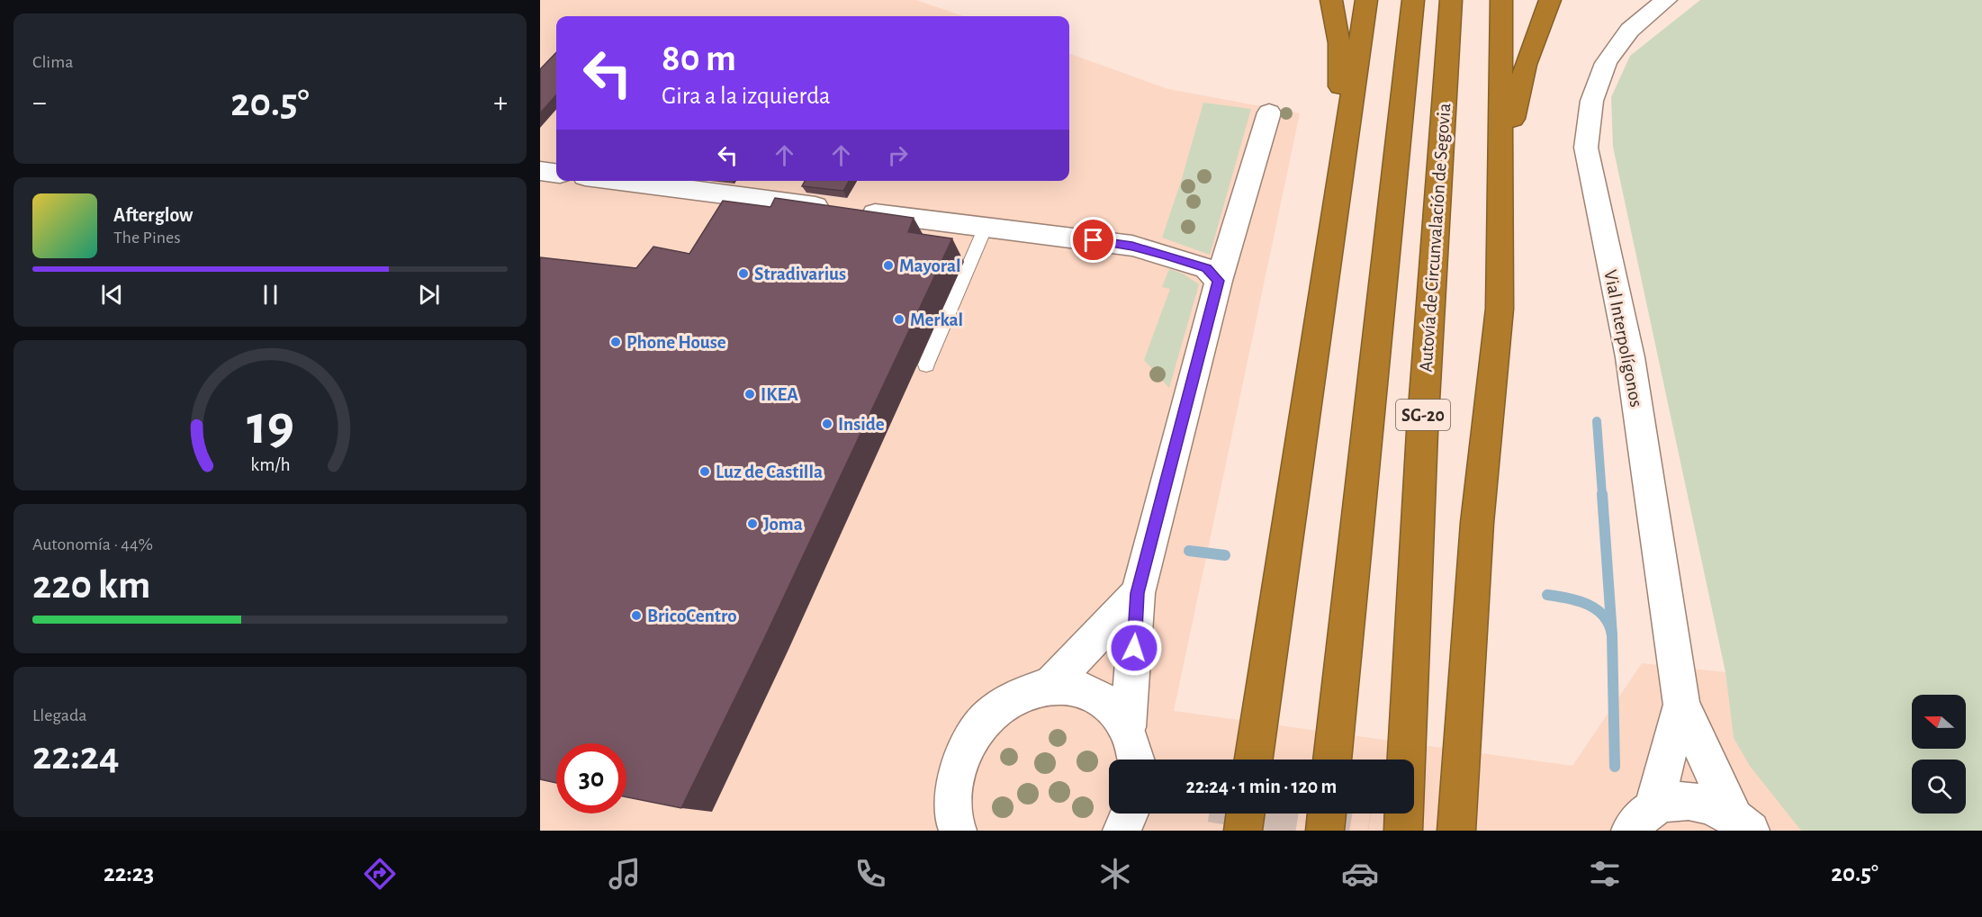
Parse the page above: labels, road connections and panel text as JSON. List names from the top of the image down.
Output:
{
  "streets": {
    "highway": ["Autovía de Circunvalación de Segovia", "SG-20"],
    "street": ["Vial Interpolígonos"]
  },
  "places": [
    "Mayoral",
    "Stradivarius",
    "Merkal",
    "Phone House",
    "IKEA",
    "Inside",
    "Luz de Castilla",
    "Joma",
    "BricoCentro"
  ],
  "north": "left",
  "page": {
    "tile": [
      "Clima",
      ["Autonomía · 44%", "220 km"],
      ["Llegada", "22:24"]
    ],
    "turn": ["80 m", "Gira a la izquierda"],
    "heat": ["−", "20.5°", "+"],
    "song": ["Afterglow", "The Pines"],
    "limit": "30",
    "trip": "22:24 · 1 min · 120 m",
    "tabs": ["22:23", "20.5°"],
    "gauge": ["19", "km/h"]
  }
}
